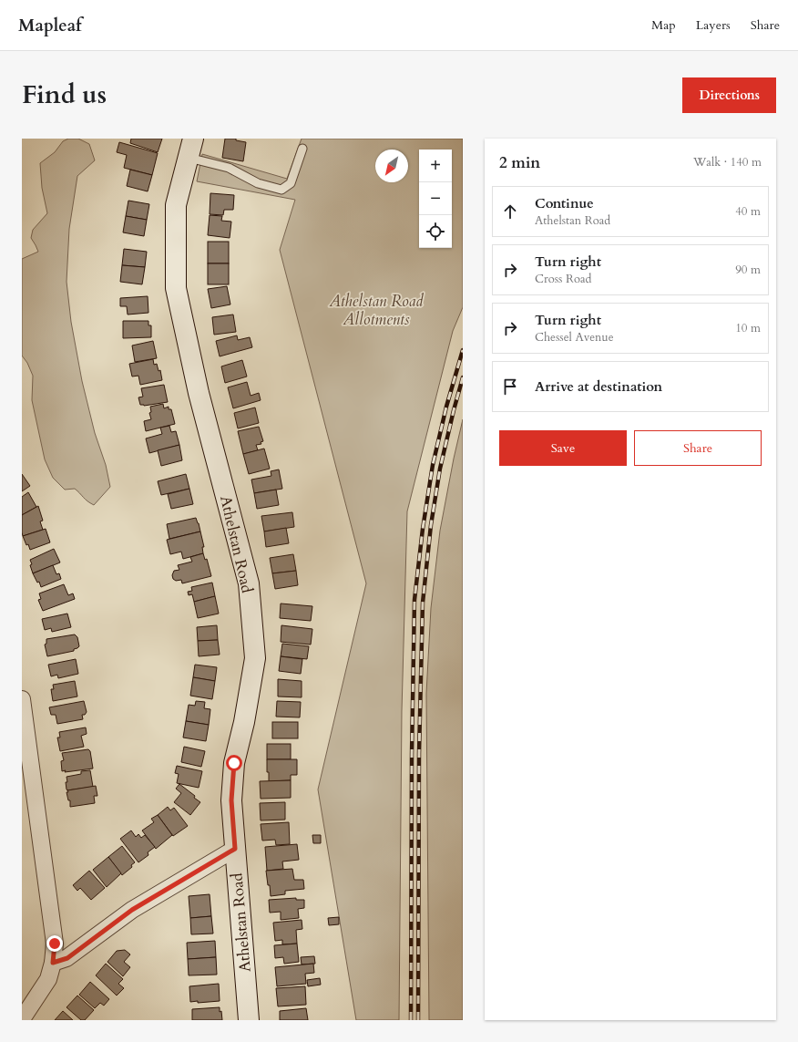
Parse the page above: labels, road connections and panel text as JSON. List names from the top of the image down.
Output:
{
  "streets": {
    "street": ["Athelstan Road"]
  },
  "parks": ["Athelstan Road Allotments"],
  "north": "bottom left",
  "page": {
    "header": "Mapleaf",
    "nav": ["Map", "Layers", "Share"],
    "title": "Find us",
    "buttons": [
      "Directions",
      ["Save", "Share"]
    ],
    "heading": ["2 min", "Walk · 140 m"],
    "map_buttons": ["+", "−"],
    "list": [
      ["Continue", "Athelstan Road", "40 m"],
      ["Turn right", "Cross Road", "90 m"],
      ["Turn right", "Chessel Avenue", "10 m"],
      "Arrive at destination"
    ]
  }
}
